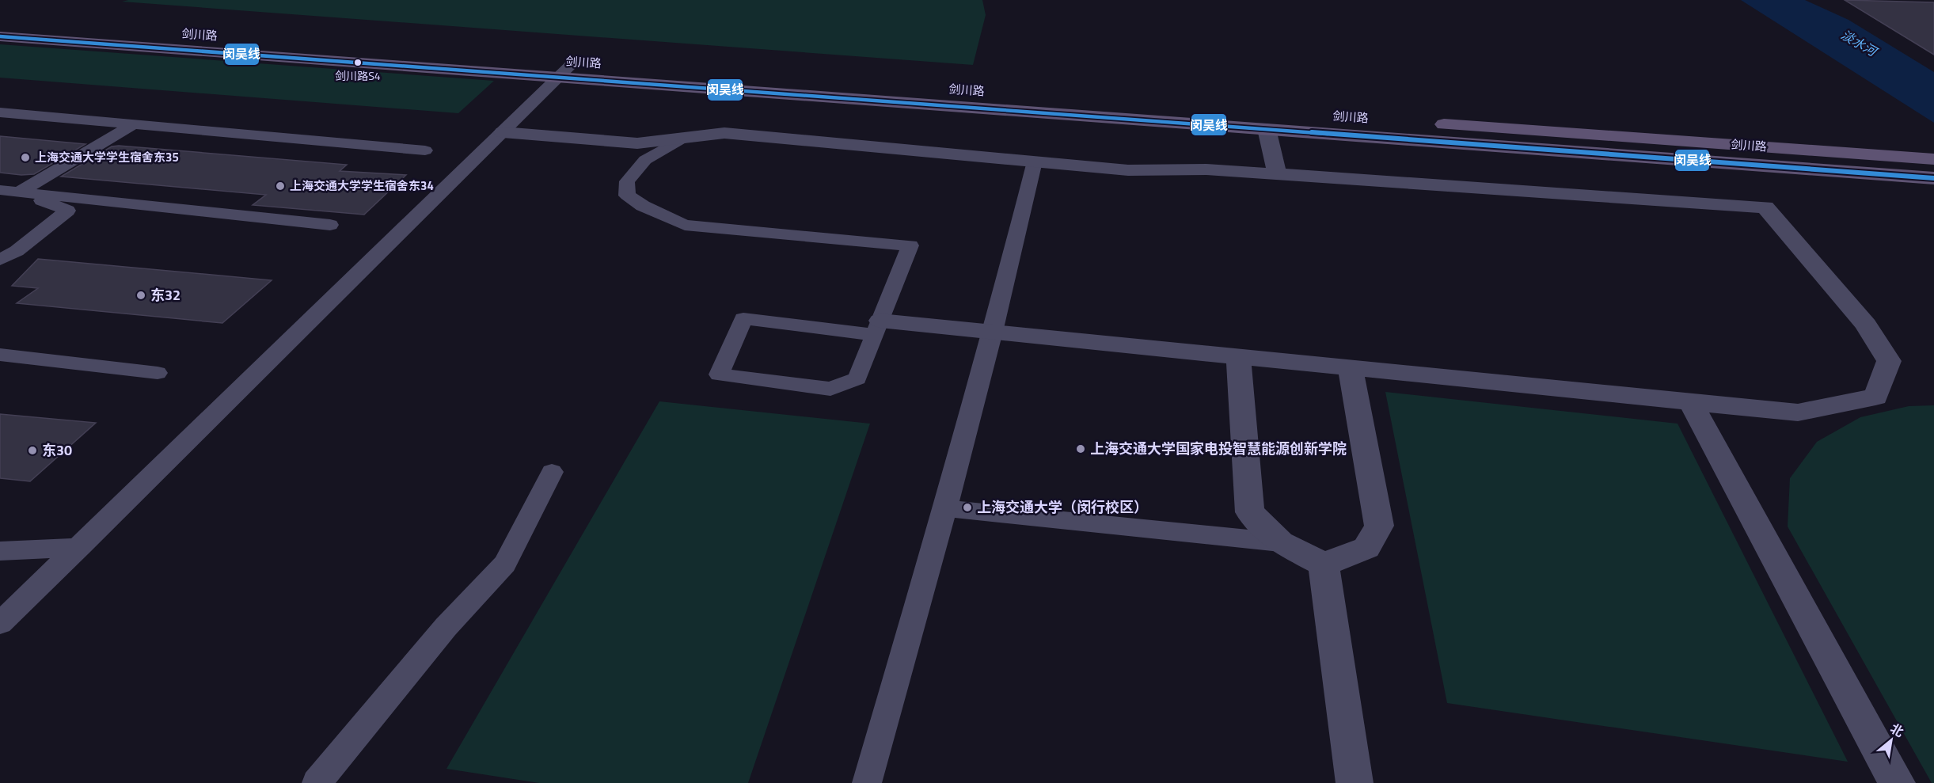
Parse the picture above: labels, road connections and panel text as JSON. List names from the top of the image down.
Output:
{
  "streets": {
    "main road": ["剑川路"]
  },
  "water": ["淡水河"],
  "places": [
    "剑川路S4",
    "上海交通大学学生宿舍东35",
    "上海交通大学学生宿舍东34",
    "东32",
    "上海交通大学国家电投智慧能源创新学院",
    "东30",
    "上海交通大学（闵行校区）"
  ],
  "lines": ["transit line 闵吴线"],
  "north": "top right"
}
